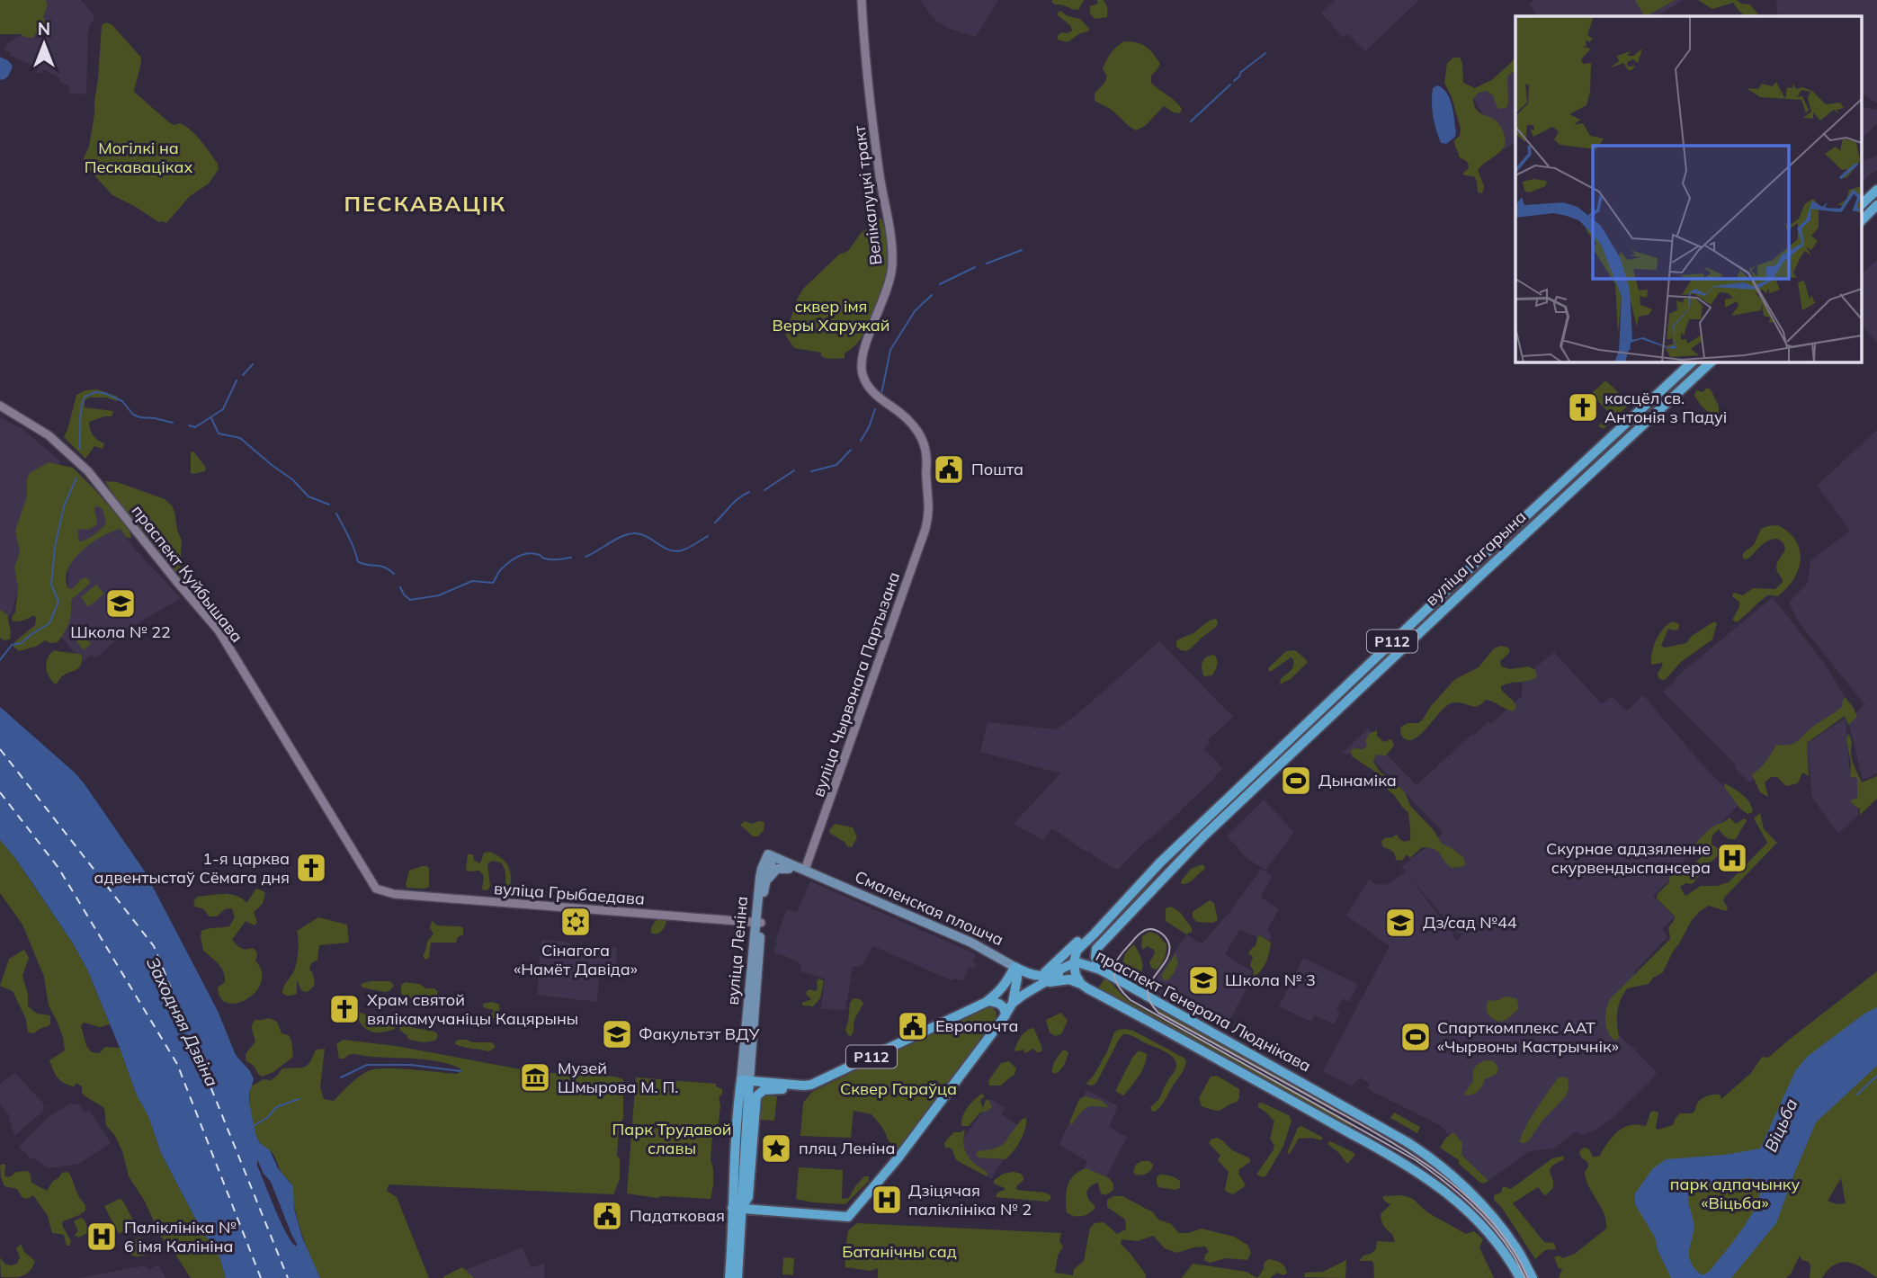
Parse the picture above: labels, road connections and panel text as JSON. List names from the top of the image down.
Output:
{
  "streets": {
    "main road": [
      "вуліца Гагарына",
      "Р112",
      "Смаленская плошча",
      "вуліца Леніна",
      "праспект Генерала Люднікава"
    ],
    "street": [
      "Велікалуцкі тракт",
      "праспект Куйбышава",
      "вуліца Чырвонага Партызана",
      "вуліца Грыбаедава"
    ]
  },
  "crossings": [
    ["Велікалуцкі тракт", "вуліца Чырвонага Партызана"],
    ["вуліца Гагарына", "Р112"],
    ["вуліца Гагарына", "Смаленская плошча"],
    ["вуліца Гагарына", "праспект Генерала Люднікава"],
    ["праспект Куйбышава", "вуліца Грыбаедава"],
    ["Р112", "Смаленская плошча"],
    ["Р112", "вуліца Леніна"],
    ["вуліца Чырвонага Партызана", "Смаленская плошча"],
    ["вуліца Грыбаедава", "вуліца Леніна"],
    ["Смаленская плошча", "вуліца Леніна"]
  ],
  "districts": ["ПЕСКАВАЦІК"],
  "water": ["Заходняя Дзвіна", "Віцьба"],
  "parks": [
    "Могілкі на Пескаваціках",
    "сквер імя Веры Харужай",
    "Сквер Гараўца",
    "Парк Трудавой славы",
    "парк адпачынку «Віцьба»",
    "Батанічны сад"
  ],
  "places": {
    "church": ["касцёл св. Антонія з Падуі", "1-я царква адвентыстаў Сёмага дня", "Храм святой вялікамучаніцы Кацярыны"],
    "public building": ["Пошта", "Европочта", "Падатковая"],
    "school or university": [
      "Школа № 22",
      "Дз/сад №44",
      "Школа № 3",
      "Факультэт ВДУ"
    ],
    "sports": ["Дынаміка", "Спарткомплекс ААТ «Чырвоны Кастрычнік»"],
    "hospital": ["Скурнае аддзяленне скурвендыспансера", "Дзіцячая паліклініка № 2", "Паліклініка № 6 імя Калініна"],
    "synagogue": ["Сінагога «Намёт Давіда»"],
    "museum": ["Музей Шмырова М. П."],
    "place": ["пляц Леніна"]
  },
  "north": "top"
}
